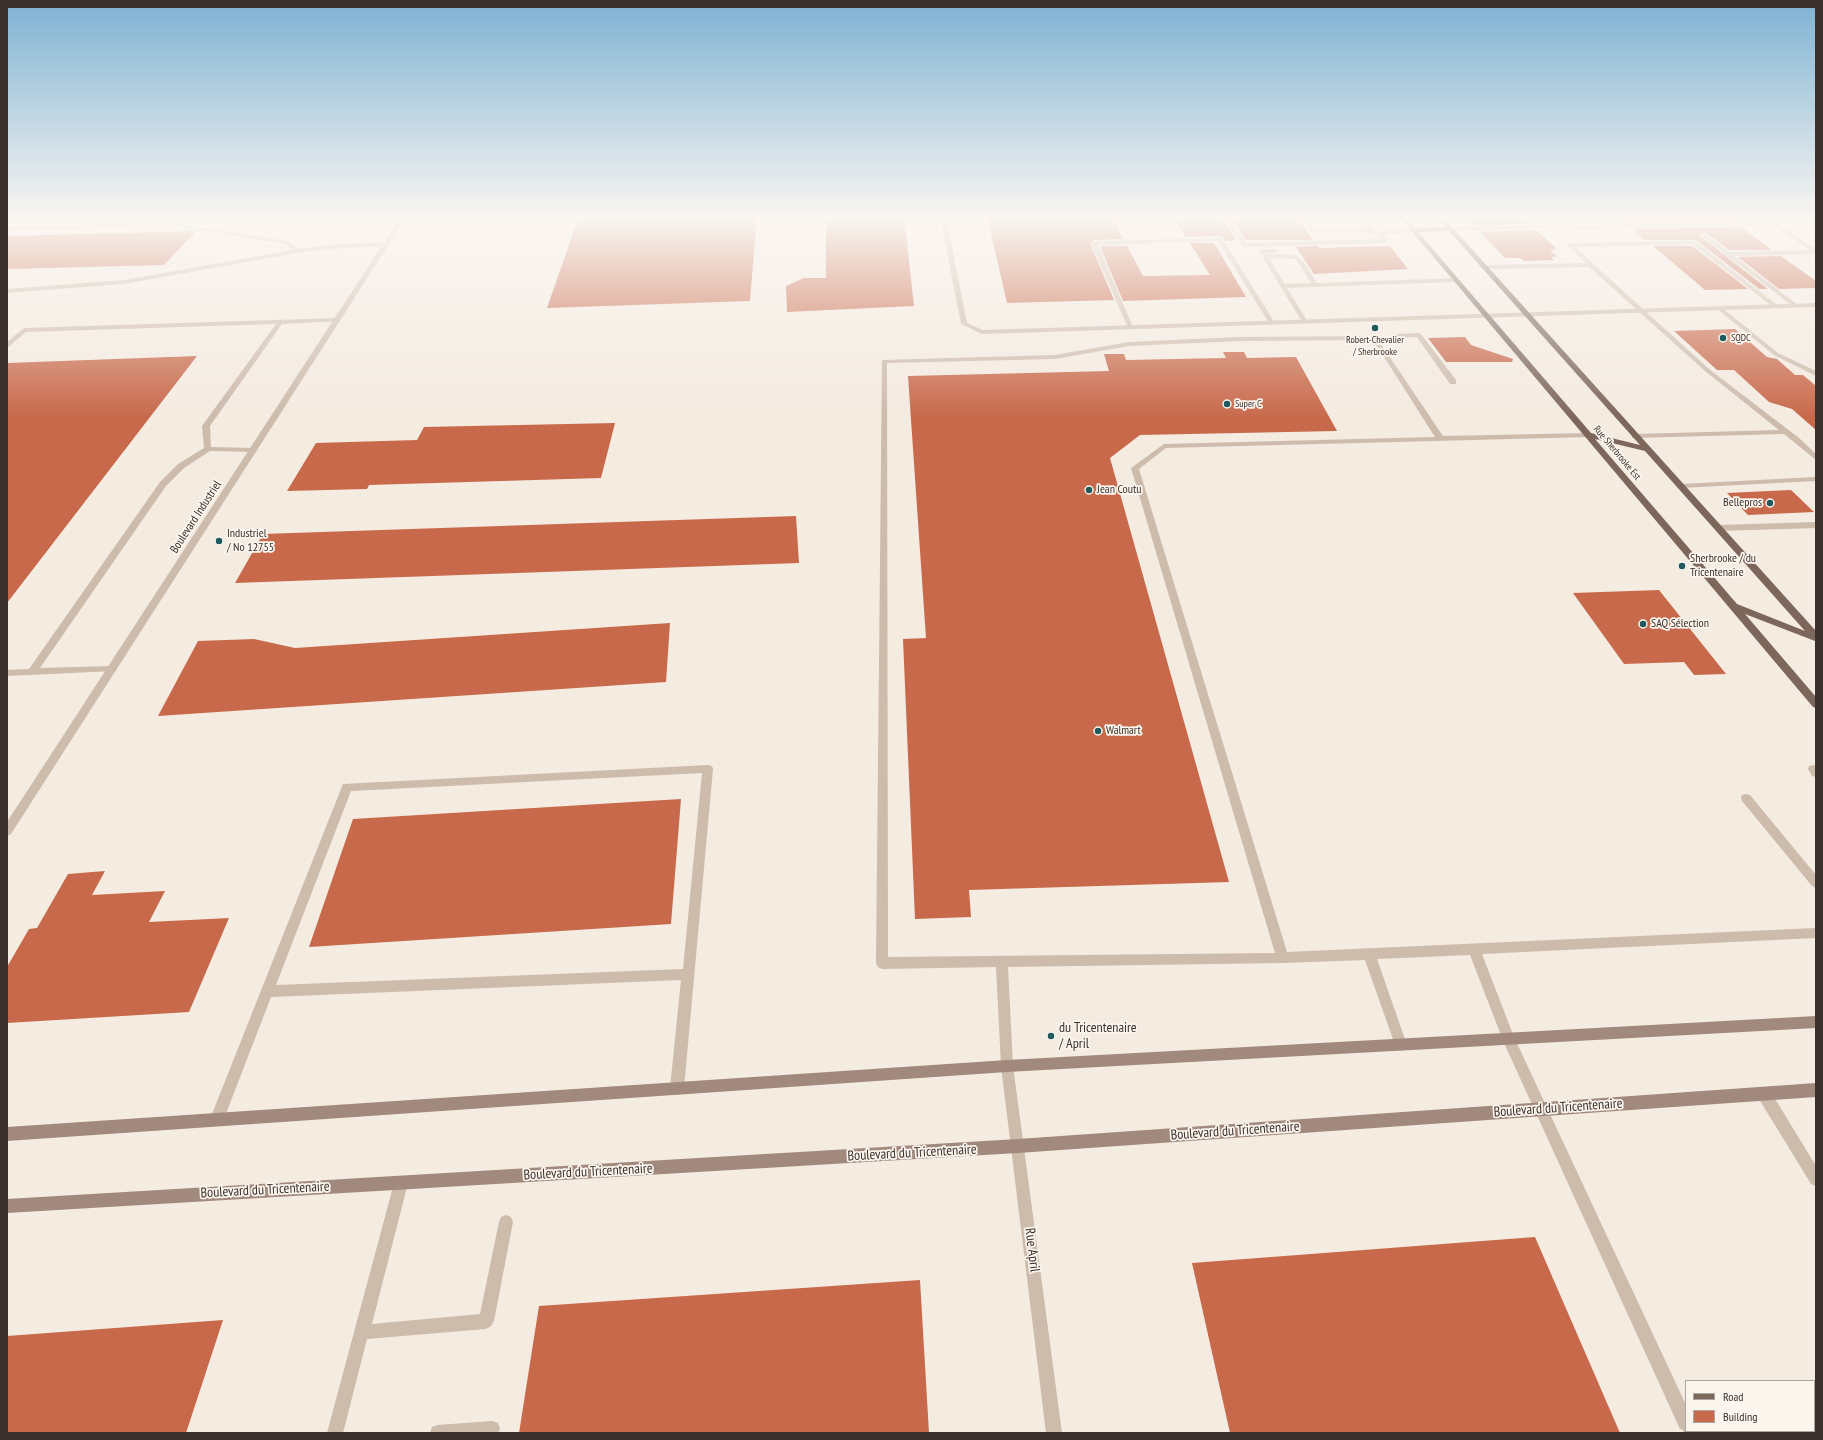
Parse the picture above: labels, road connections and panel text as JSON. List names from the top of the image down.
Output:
{
  "streets": {
    "main road": ["Rue Sherbrooke Est"],
    "street": ["Boulevard Industriel", "Boulevard du Tricentenaire", "Rue April"]
  },
  "crossings": [
    ["Boulevard du Tricentenaire", "Rue April"]
  ],
  "places": [
    "Robert-Chevalier / Sherbrooke",
    "SQDC",
    "Super C",
    "Jean Coutu",
    "Bellepros",
    "Industriel / No 12755",
    "Sherbrooke / du Tricentenaire",
    "SAQ Sélection",
    "Walmart",
    "du Tricentenaire / April"
  ],
  "legend": ["Road", "Building"]
}
